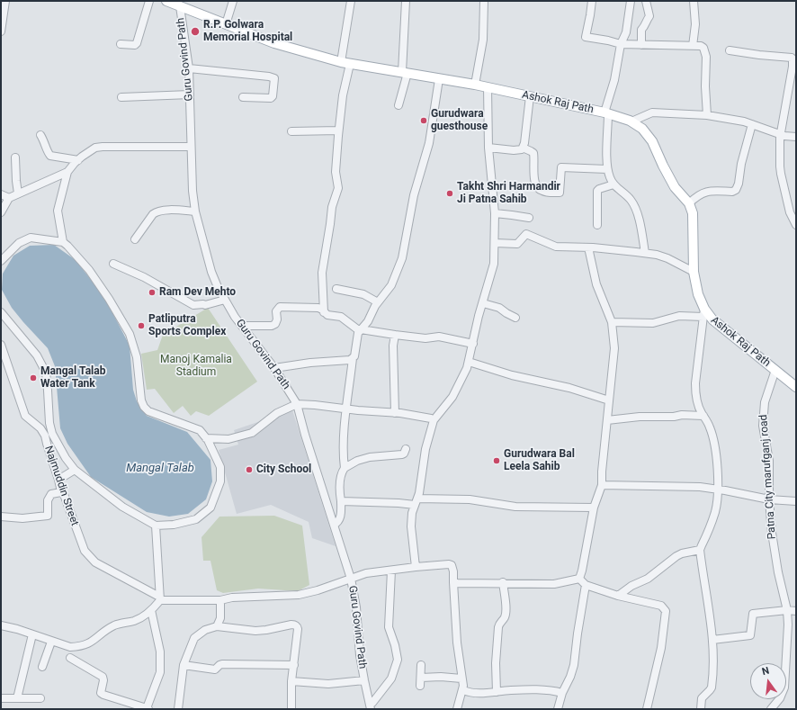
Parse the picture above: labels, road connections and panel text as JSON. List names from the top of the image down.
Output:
{
  "streets": {
    "main road": ["Ashok Raj Path"],
    "street": ["Guru Govind Path", "Patna City marufganj road", "Najmuddin Street"]
  },
  "crossings": [
    ["Guru Govind Path", "Ashok Raj Path"],
    ["Ashok Raj Path", "Patna City marufganj road"]
  ],
  "water": ["Mangal Talab"],
  "parks": ["Manoj Kamalia Stadium"],
  "places": [
    "R.P. Golwara Memorial Hospital",
    "Gurudwara guesthouse",
    "Takht Shri Harmandir Ji Patna Sahib",
    "Ram Dev Mehto",
    "Patliputra Sports Complex",
    "Mangal Talab Water Tank",
    "Gurudwara Bal Leela Sahib",
    "City School"
  ],
  "north": "top"
}
